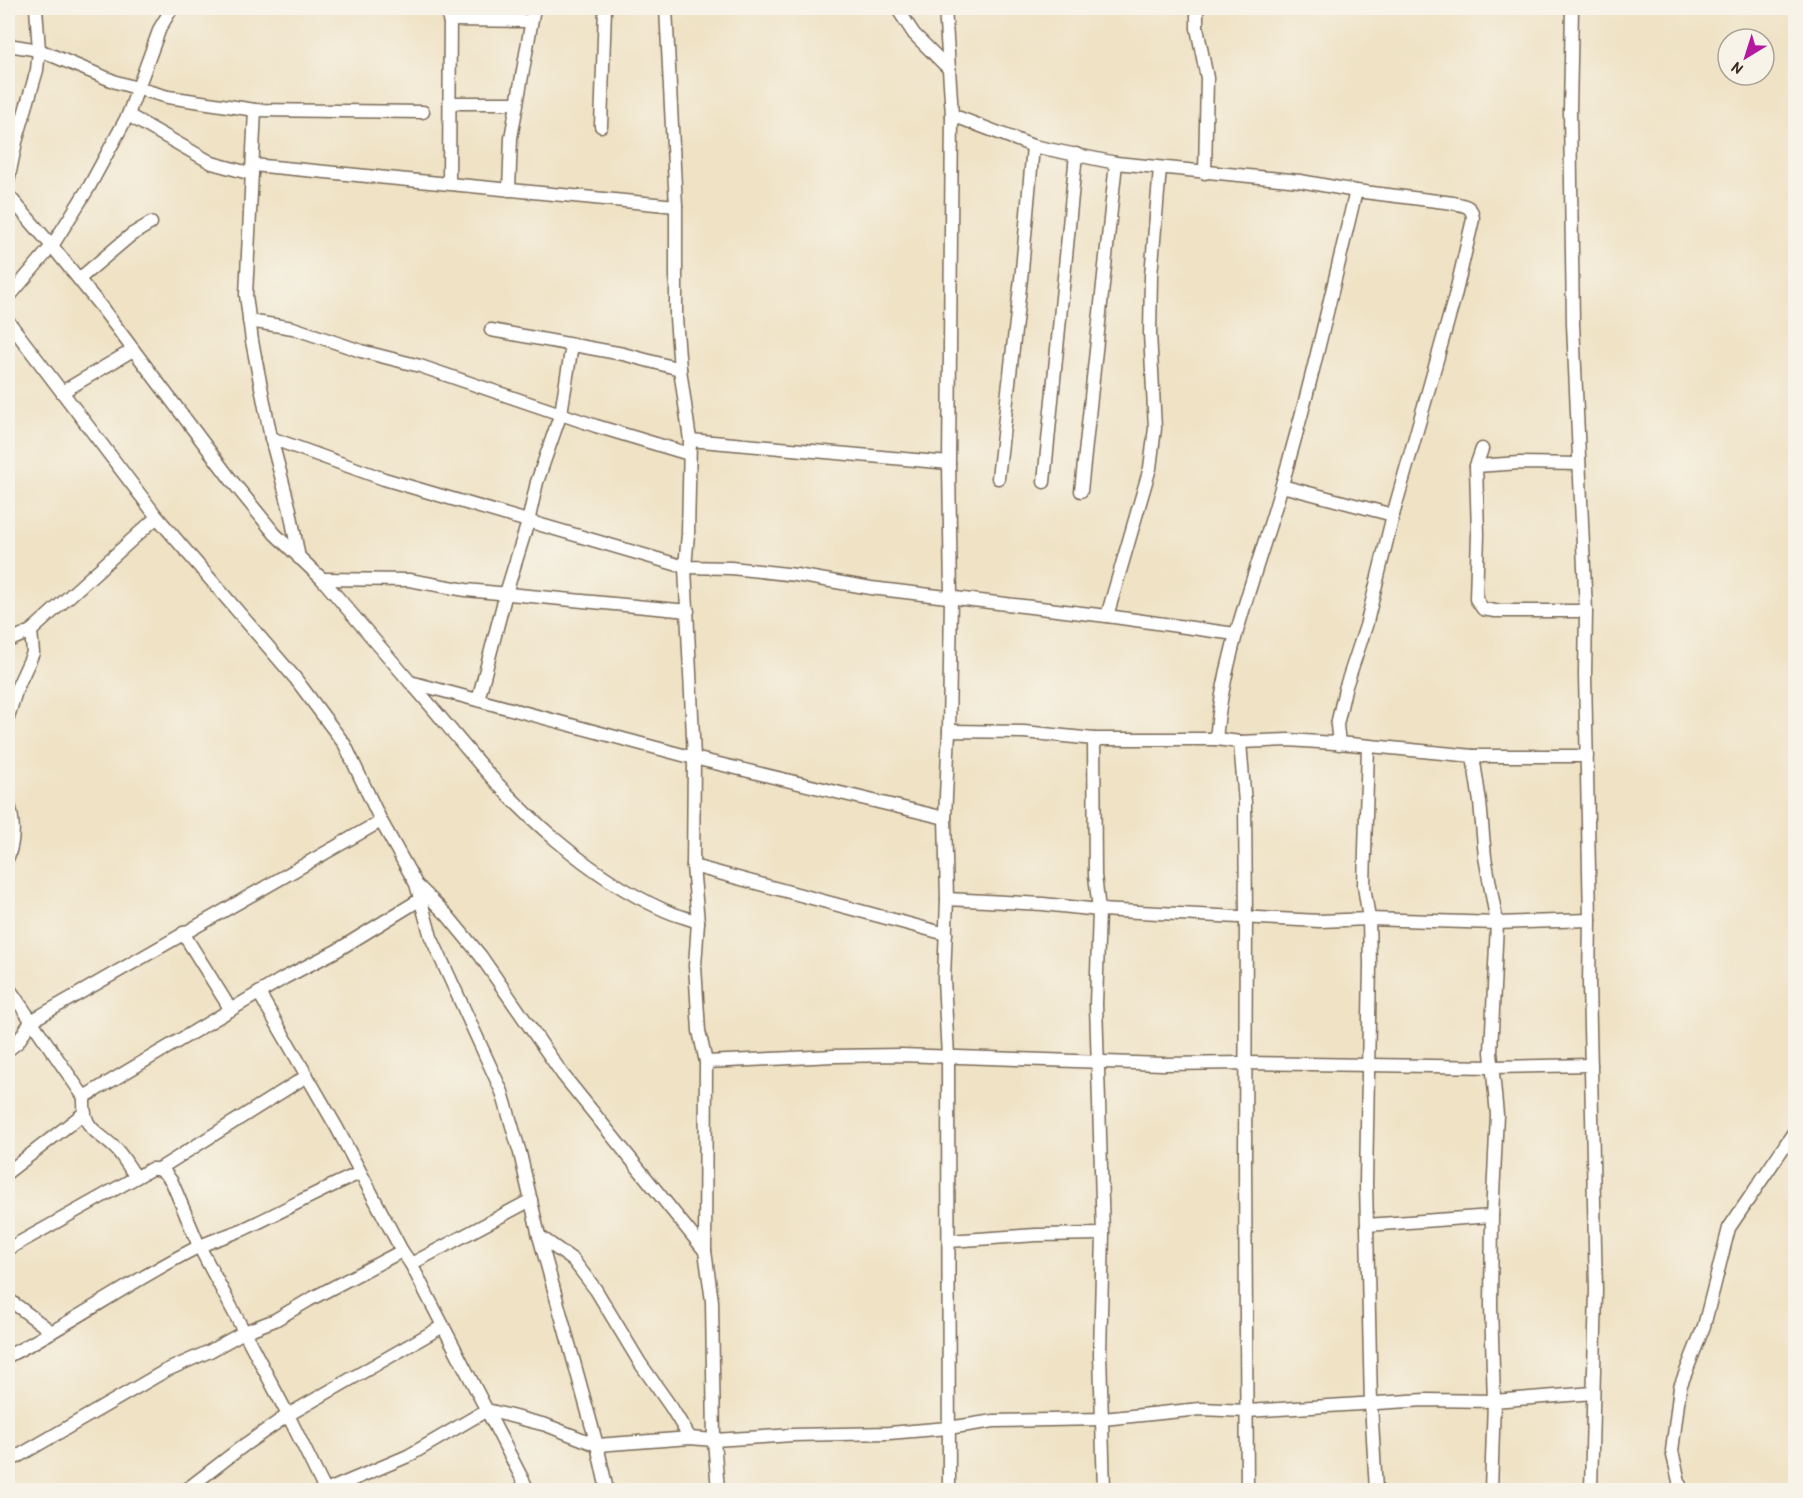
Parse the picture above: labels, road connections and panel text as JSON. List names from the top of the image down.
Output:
{
  "north": "bottom left"
}
